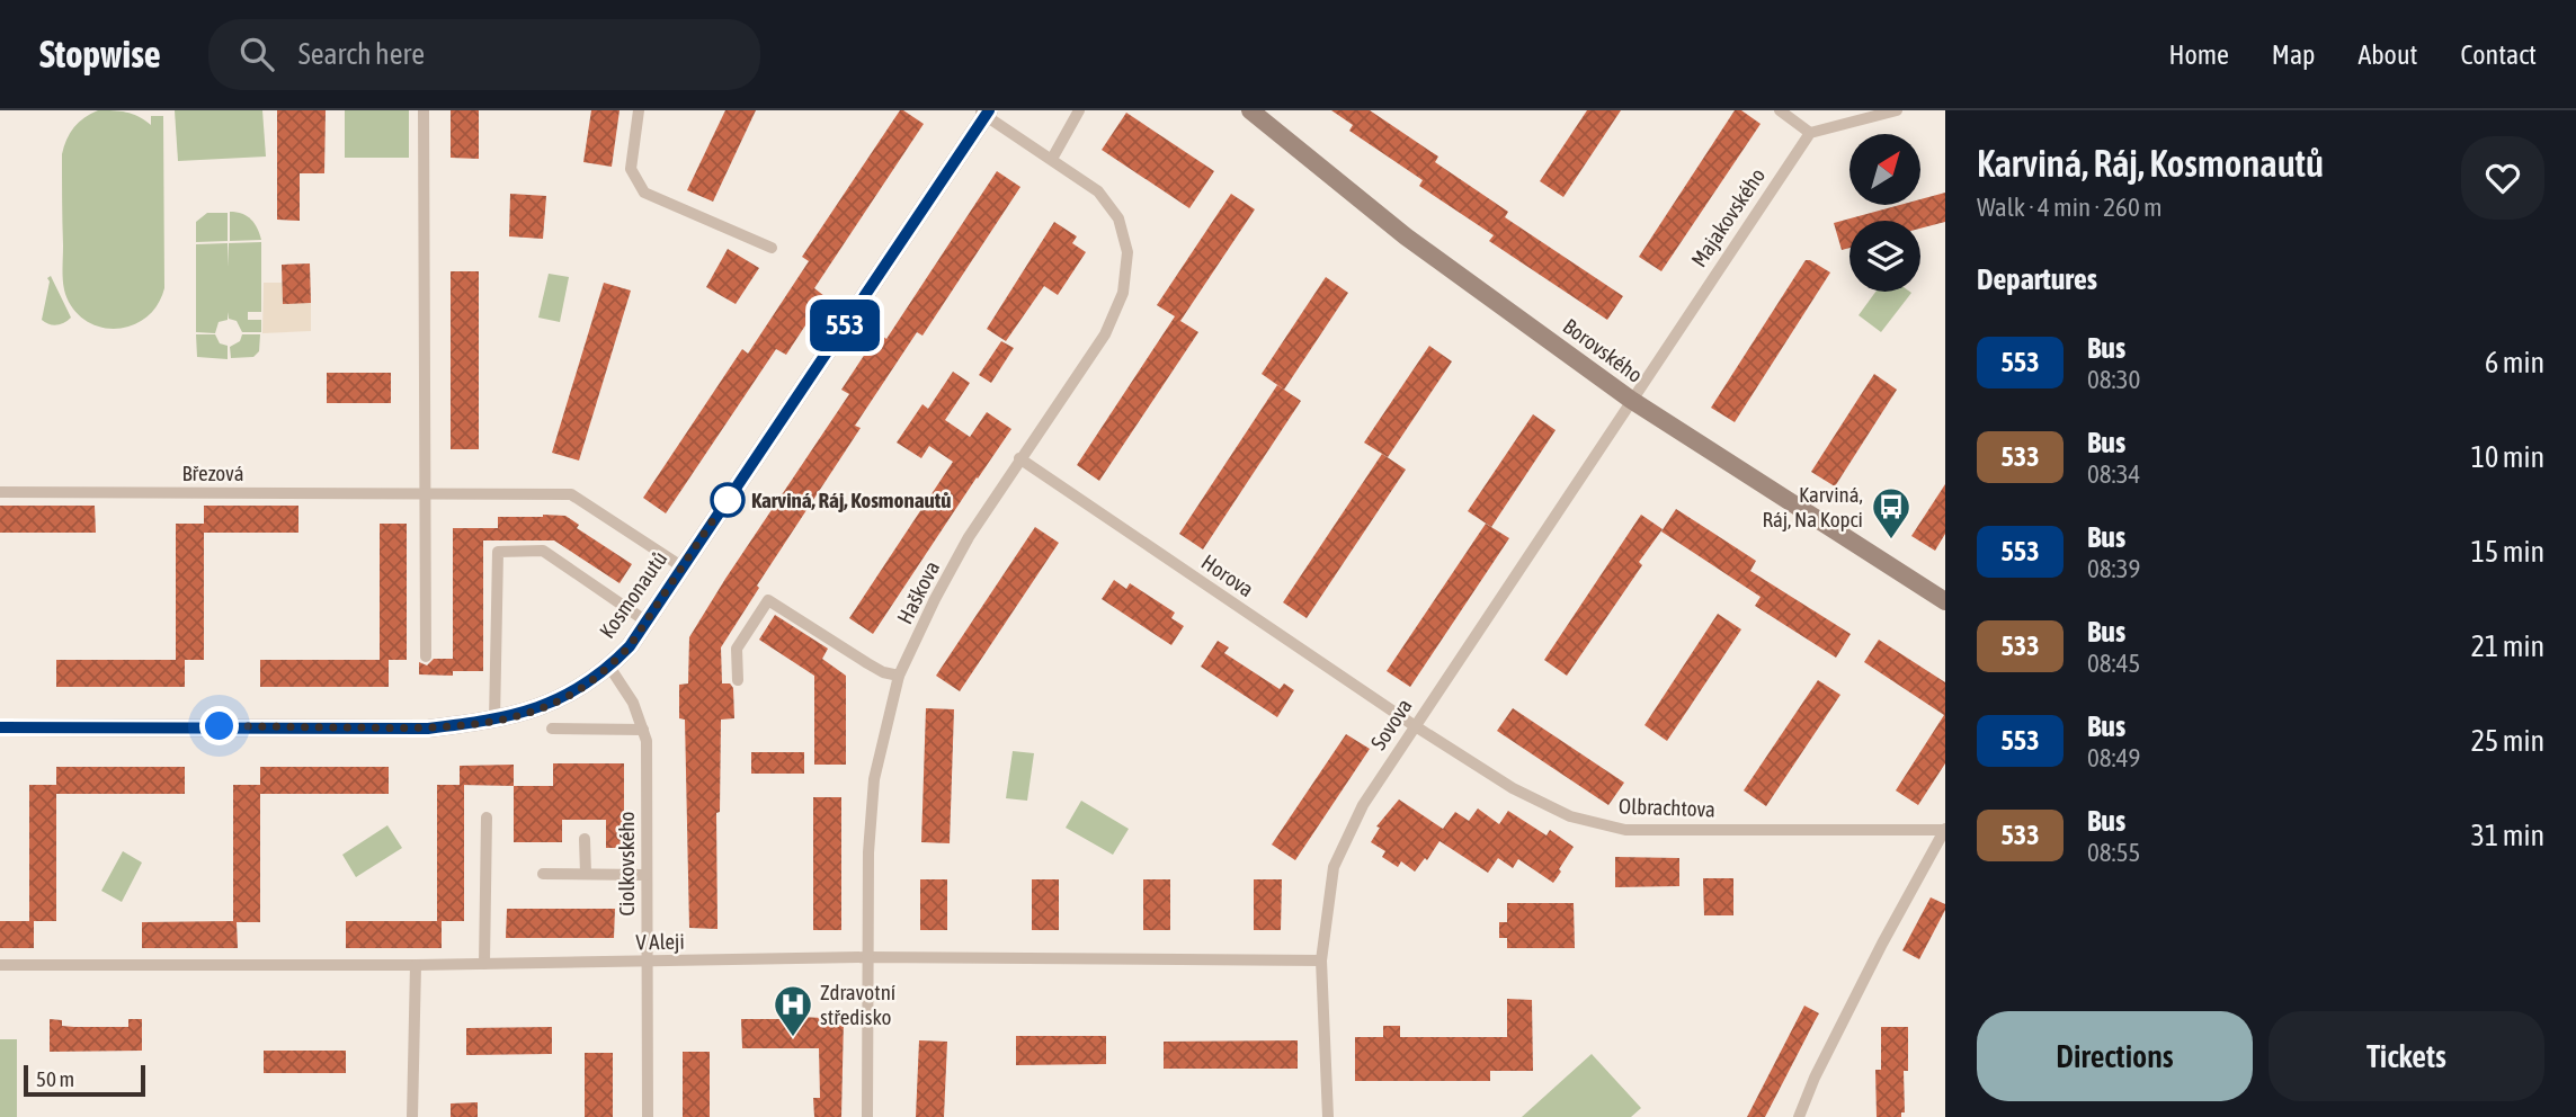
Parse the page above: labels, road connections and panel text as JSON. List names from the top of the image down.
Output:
{
  "streets": {
    "street": [
      "Majakovského",
      "Borovského",
      "Březová",
      "Horova",
      "Haškova",
      "Kosmonautů",
      "Sovova",
      "Olbrachtova",
      "Ciolkovského",
      "V Aleji"
    ]
  },
  "crossings": [
    ["Majakovského", "Borovského"],
    ["Majakovského", "Sovova"],
    ["Borovského", "Sovova"],
    ["Březová", "Kosmonautů"],
    ["Horova", "Haškova"],
    ["Horova", "Sovova"],
    ["Horova", "Olbrachtova"],
    ["Haškova", "Kosmonautů"],
    ["Haškova", "V Aleji"],
    ["Kosmonautů", "Ciolkovského"],
    ["Sovova", "Olbrachtova"],
    ["Sovova", "V Aleji"],
    ["Ciolkovského", "V Aleji"]
  ],
  "places": {
    "other": ["Karviná, Ráj, Kosmonautů"],
    "bus stop": ["Karviná, Ráj, Na Kopci"],
    "hospital": ["Zdravotní středisko"]
  },
  "lines": ["bus line 553"],
  "scale_bar": "50 m",
  "north": "top right",
  "page": {
    "header": "Stopwise",
    "search": "Search here",
    "nav": [
      "Home",
      "Map",
      "About",
      "Contact"
    ],
    "on_map": "553",
    "heading": [
      ["Karviná, Ráj, Kosmonautů", "Walk · 4 min · 260 m"],
      "Departures"
    ],
    "list": [
      {
        "mark": "553",
        "name": "Bus",
        "note": "08:30",
        "value": "6 min"
      },
      {
        "mark": "533",
        "name": "Bus",
        "note": "08:34",
        "value": "10 min"
      },
      {
        "mark": "553",
        "name": "Bus",
        "note": "08:39",
        "value": "15 min"
      },
      {
        "mark": "533",
        "name": "Bus",
        "note": "08:45",
        "value": "21 min"
      },
      {
        "mark": "553",
        "name": "Bus",
        "note": "08:49",
        "value": "25 min"
      },
      {
        "mark": "533",
        "name": "Bus",
        "note": "08:55",
        "value": "31 min"
      }
    ],
    "buttons": ["Directions", "Tickets"],
    "scale": "50 m"
  }
}
